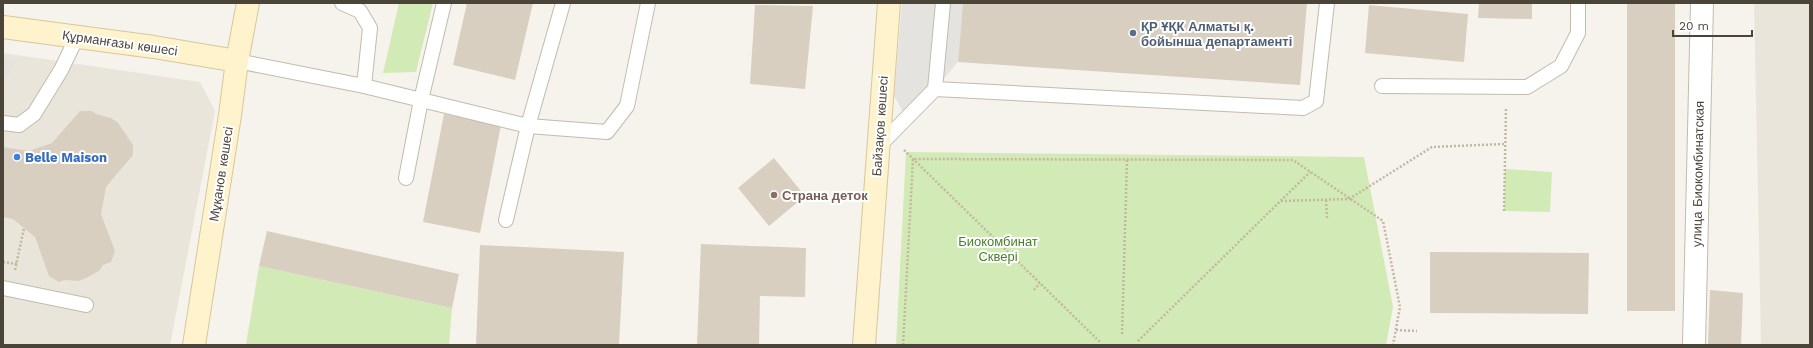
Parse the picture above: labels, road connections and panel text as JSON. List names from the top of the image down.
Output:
{
  "streets": {
    "street": [
      "Құрманғазы көшесі",
      "Байзақов көшесі",
      "Мұқанов көшесі",
      "улица Биокомбинатская"
    ]
  },
  "crossings": [
    ["Құрманғазы көшесі", "Мұқанов көшесі"]
  ],
  "parks": ["Биокомбинат Сквері"],
  "places": ["ҚР ҰҚК Алматы қ. бойынша департаменті", "Belle Maison", "Страна деток"],
  "scale_bar": "20 m"
}
